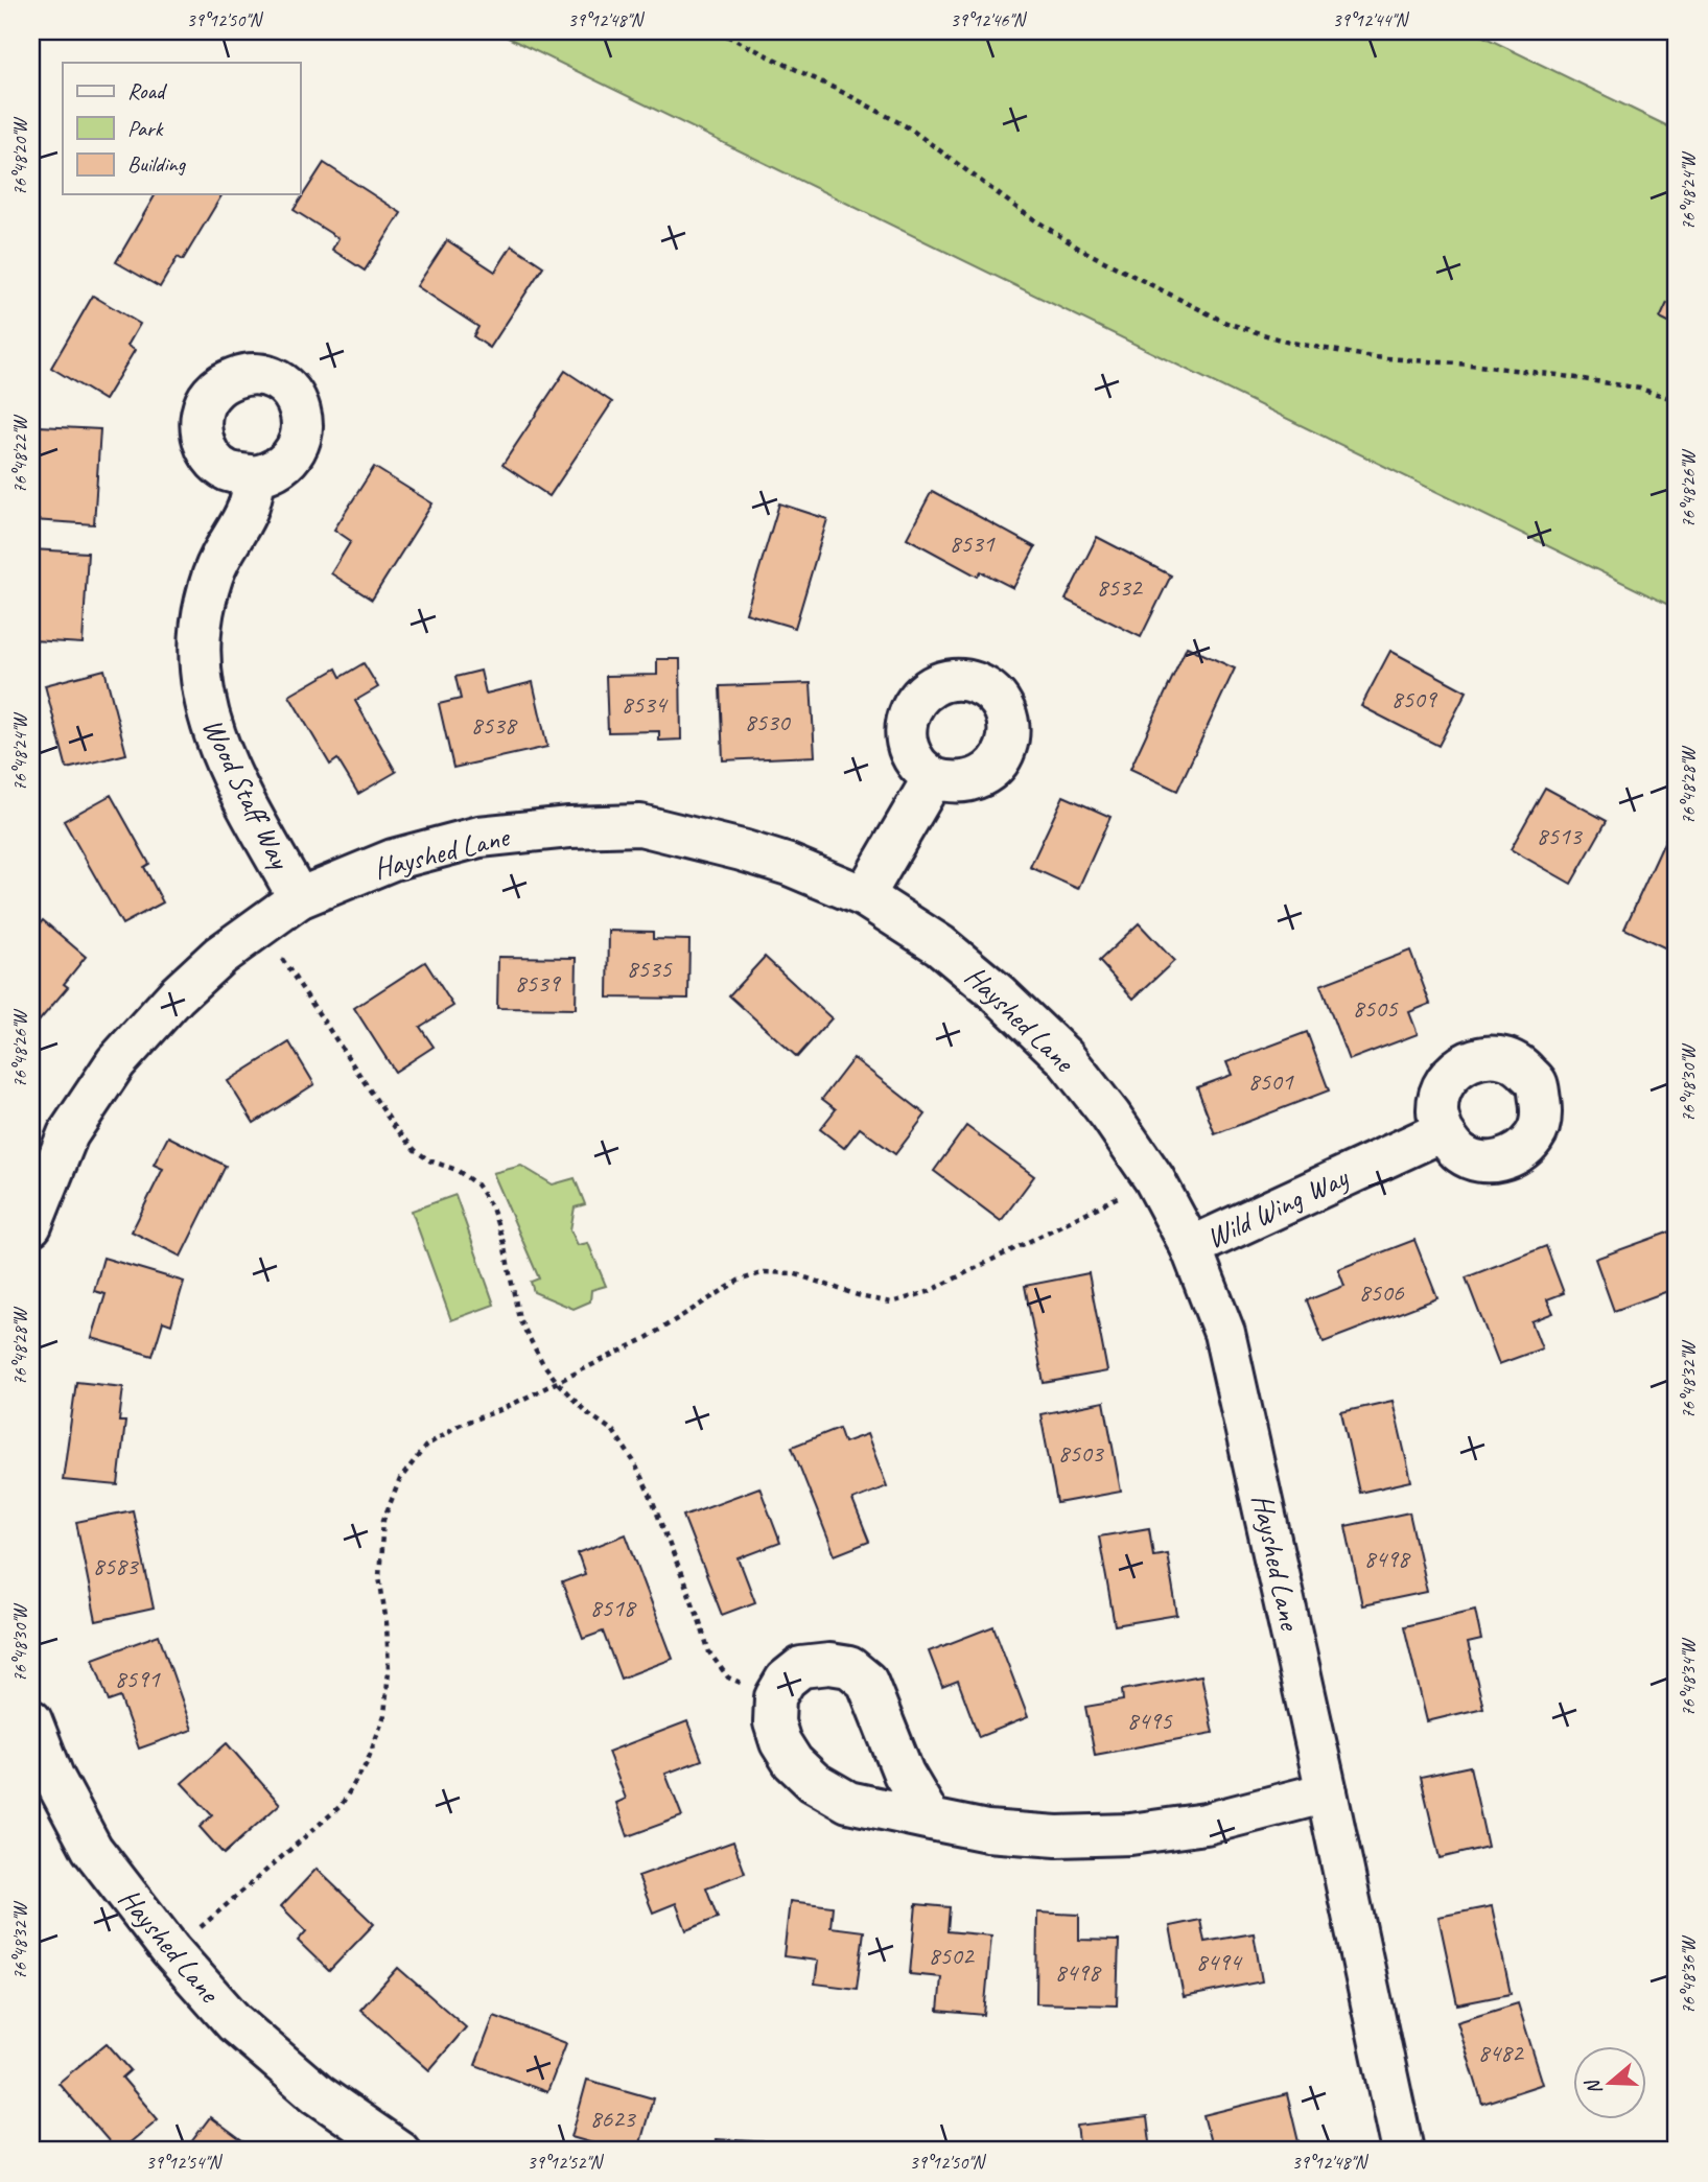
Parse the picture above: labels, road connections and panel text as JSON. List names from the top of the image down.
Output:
{
  "streets": {
    "street": ["Wood Staff Way", "Hayshed Lane", "Wild Wing Way"]
  },
  "crossings": [
    ["Wood Staff Way", "Hayshed Lane"],
    ["Hayshed Lane", "Wild Wing Way"]
  ],
  "house_numbers": [
    "8531",
    "8532",
    "8509",
    "8534",
    "8530",
    "8538",
    "8513",
    "8535",
    "8539",
    "8505",
    "8501",
    "8506",
    "8503",
    "8498",
    "8583",
    "8518",
    "8591",
    "8495",
    "8502",
    "8494",
    "8498",
    "8482",
    "8623"
  ],
  "legend": ["Road", "Park", "Building"],
  "north": "left",
  "coordinates": [
    "39°12'50\"N",
    "39°12'48\"N",
    "39°12'46\"N",
    "39°12'44\"N",
    "76°48'20\"W",
    "76°48'24\"W",
    "76°48'22\"W",
    "76°48'26\"W",
    "76°48'28\"W",
    "76°48'30\"W",
    "76°48'32\"W",
    "76°48'34\"W",
    "76°48'36\"W",
    "39°12'54\"N",
    "39°12'52\"N"
  ]
}
